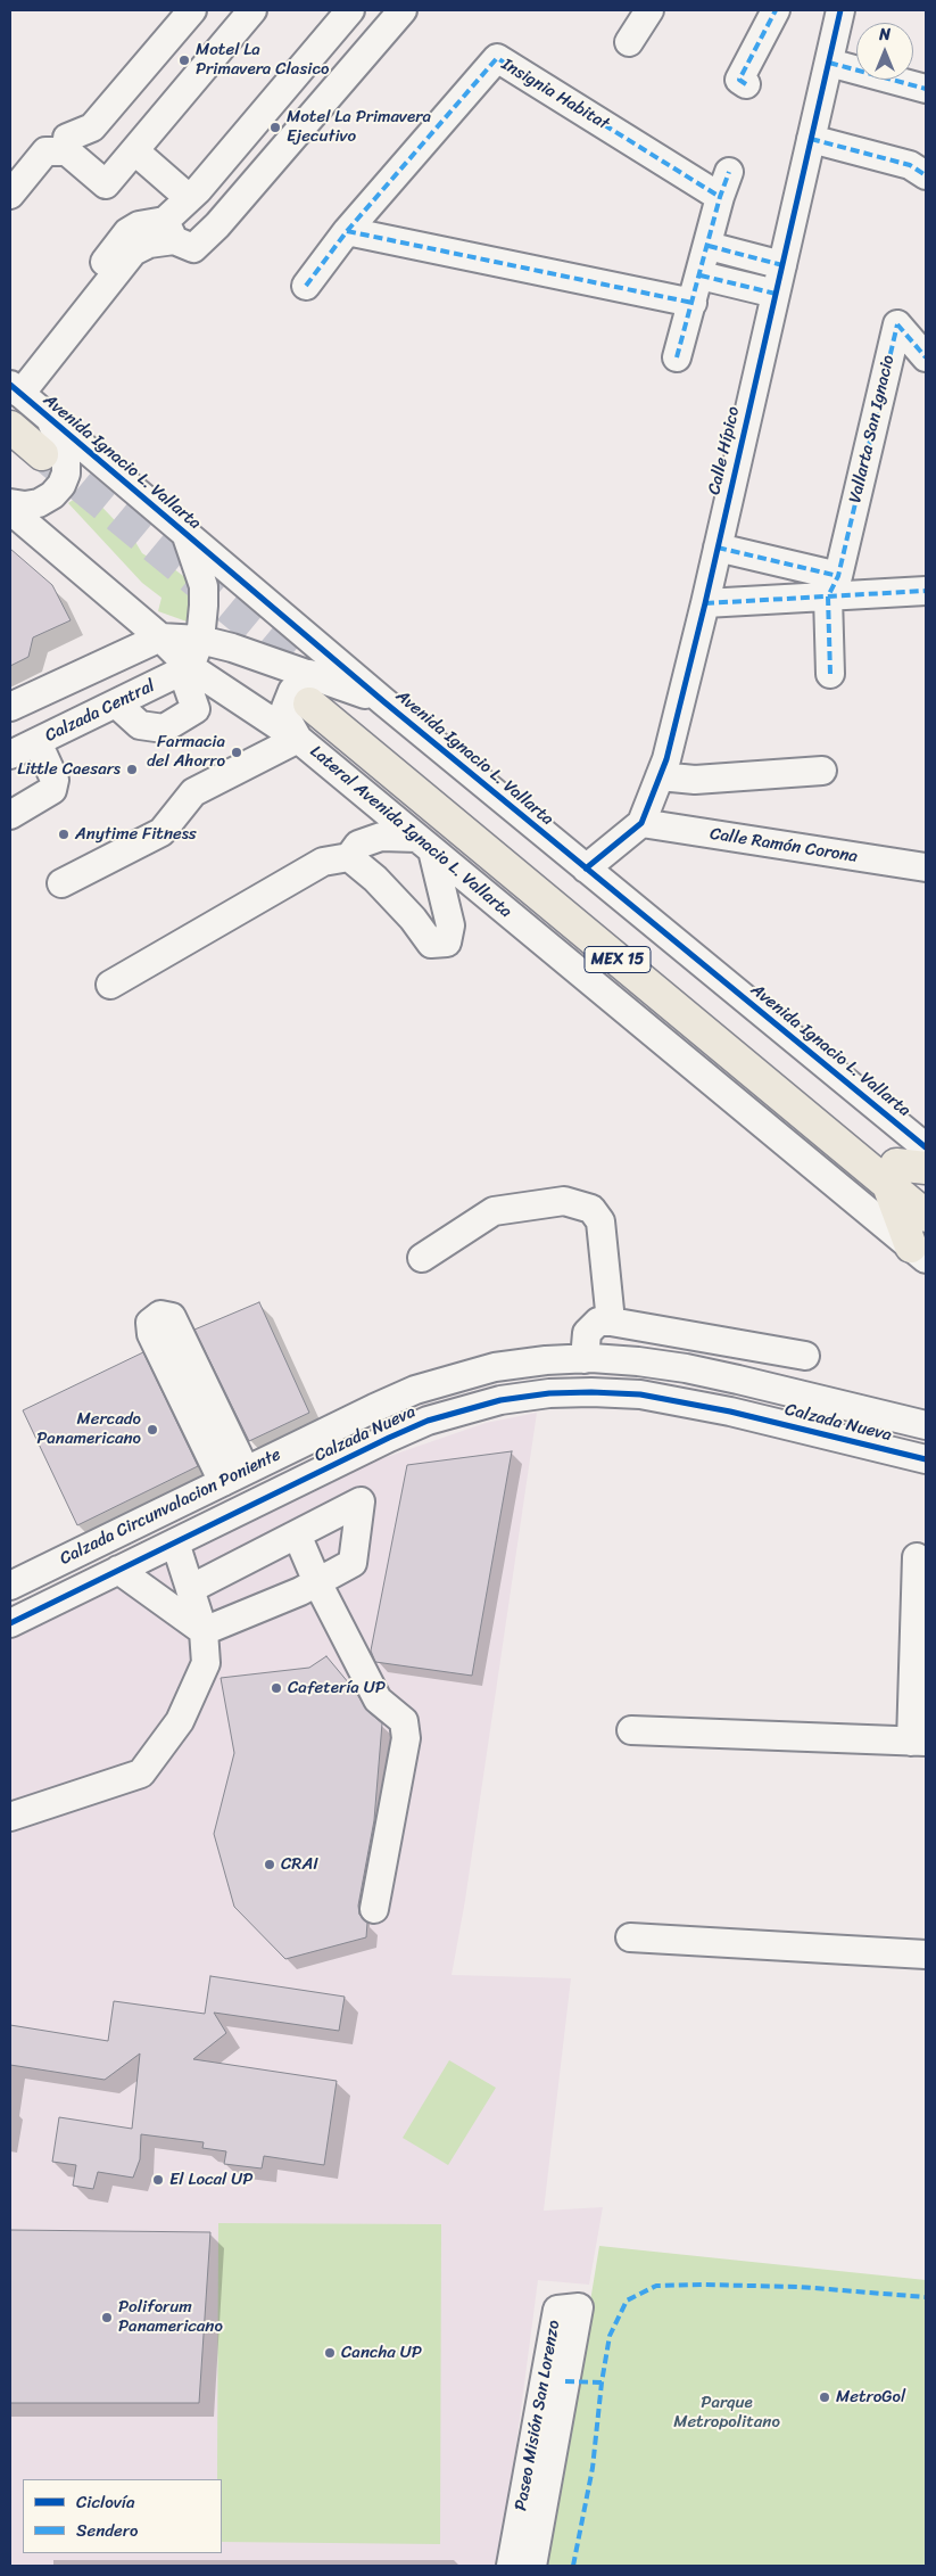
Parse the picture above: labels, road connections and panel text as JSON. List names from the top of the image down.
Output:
{
  "streets": {
    "highway": ["MEX 15"],
    "street": [
      "Insignia Habitat",
      "Vallarta San Ignacio",
      "Calle Hípico",
      "Avenida Ignacio L. Vallarta",
      "Calzada Central",
      "Lateral Avenida Ignacio L. Vallarta",
      "Calle Ramón Corona",
      "Calzada Nueva",
      "Calzada Circunvalacion Poniente",
      "Paseo Misión San Lorenzo"
    ]
  },
  "crossings": [
    ["Calle Hípico", "Avenida Ignacio L. Vallarta"],
    ["Calle Hípico", "Calle Ramón Corona"],
    ["Calzada Central", "Lateral Avenida Ignacio L. Vallarta"]
  ],
  "parks": ["Parque Metropolitano"],
  "places": [
    "Motel La Primavera Clasico",
    "Motel La Primavera Ejecutivo",
    "Farmacia del Ahorro",
    "Little Caesars",
    "Anytime Fitness",
    "Mercado Panamericano",
    "Cafetería UP",
    "CRAI",
    "El Local UP",
    "Poliforum Panamericano",
    "Cancha UP",
    "MetroGol"
  ],
  "legend": ["Ciclovía", "Sendero"],
  "north": "top"
}
